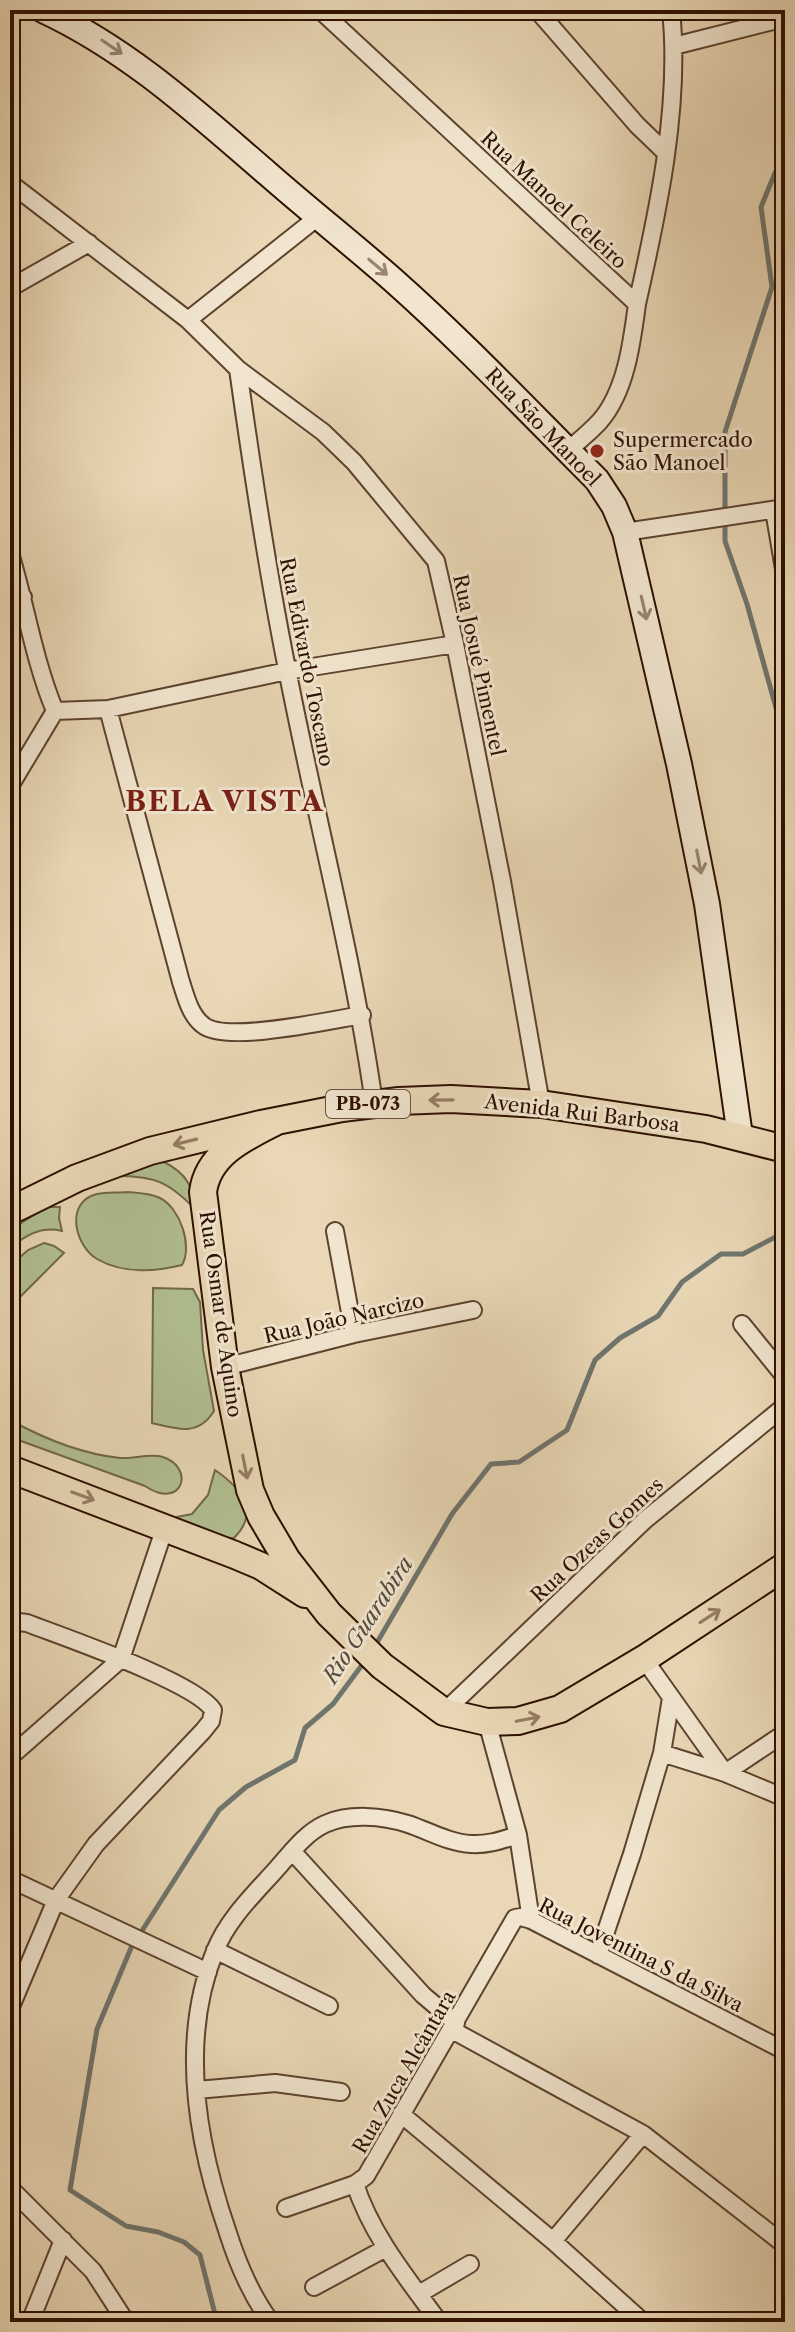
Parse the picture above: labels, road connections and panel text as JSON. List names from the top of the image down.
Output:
{
  "streets": {
    "main road": [
      "Rua São Manoel",
      "PB-073",
      "Avenida Rui Barbosa",
      "Rua Osmar de Aquino"
    ],
    "street": [
      "Rua Manoel Celeiro",
      "Rua Edivardo Toscano",
      "Rua Josué Pimentel",
      "Rua João Narcizo",
      "Rua Ozeas Gomes",
      "Rua Joventina S da Silva",
      "Rua Zuca Alcântara"
    ]
  },
  "crossings": [
    ["Rua São Manoel", "Avenida Rui Barbosa"],
    ["Rua Edivardo Toscano", "Rua Josué Pimentel"],
    ["Rua Edivardo Toscano", "Avenida Rui Barbosa"],
    ["Rua Josué Pimentel", "Avenida Rui Barbosa"],
    ["Avenida Rui Barbosa", "Rua Osmar de Aquino"],
    ["Rua Osmar de Aquino", "Rua João Narcizo"],
    ["Rua Osmar de Aquino", "Rua Ozeas Gomes"],
    ["Rua Joventina S da Silva", "Rua Zuca Alcântara"]
  ],
  "one_way": ["Rua São Manoel", "Avenida Rui Barbosa"],
  "districts": ["BELA VISTA"],
  "water": ["Rio Guarabira"],
  "places": ["Supermercado São Manoel"]
}
